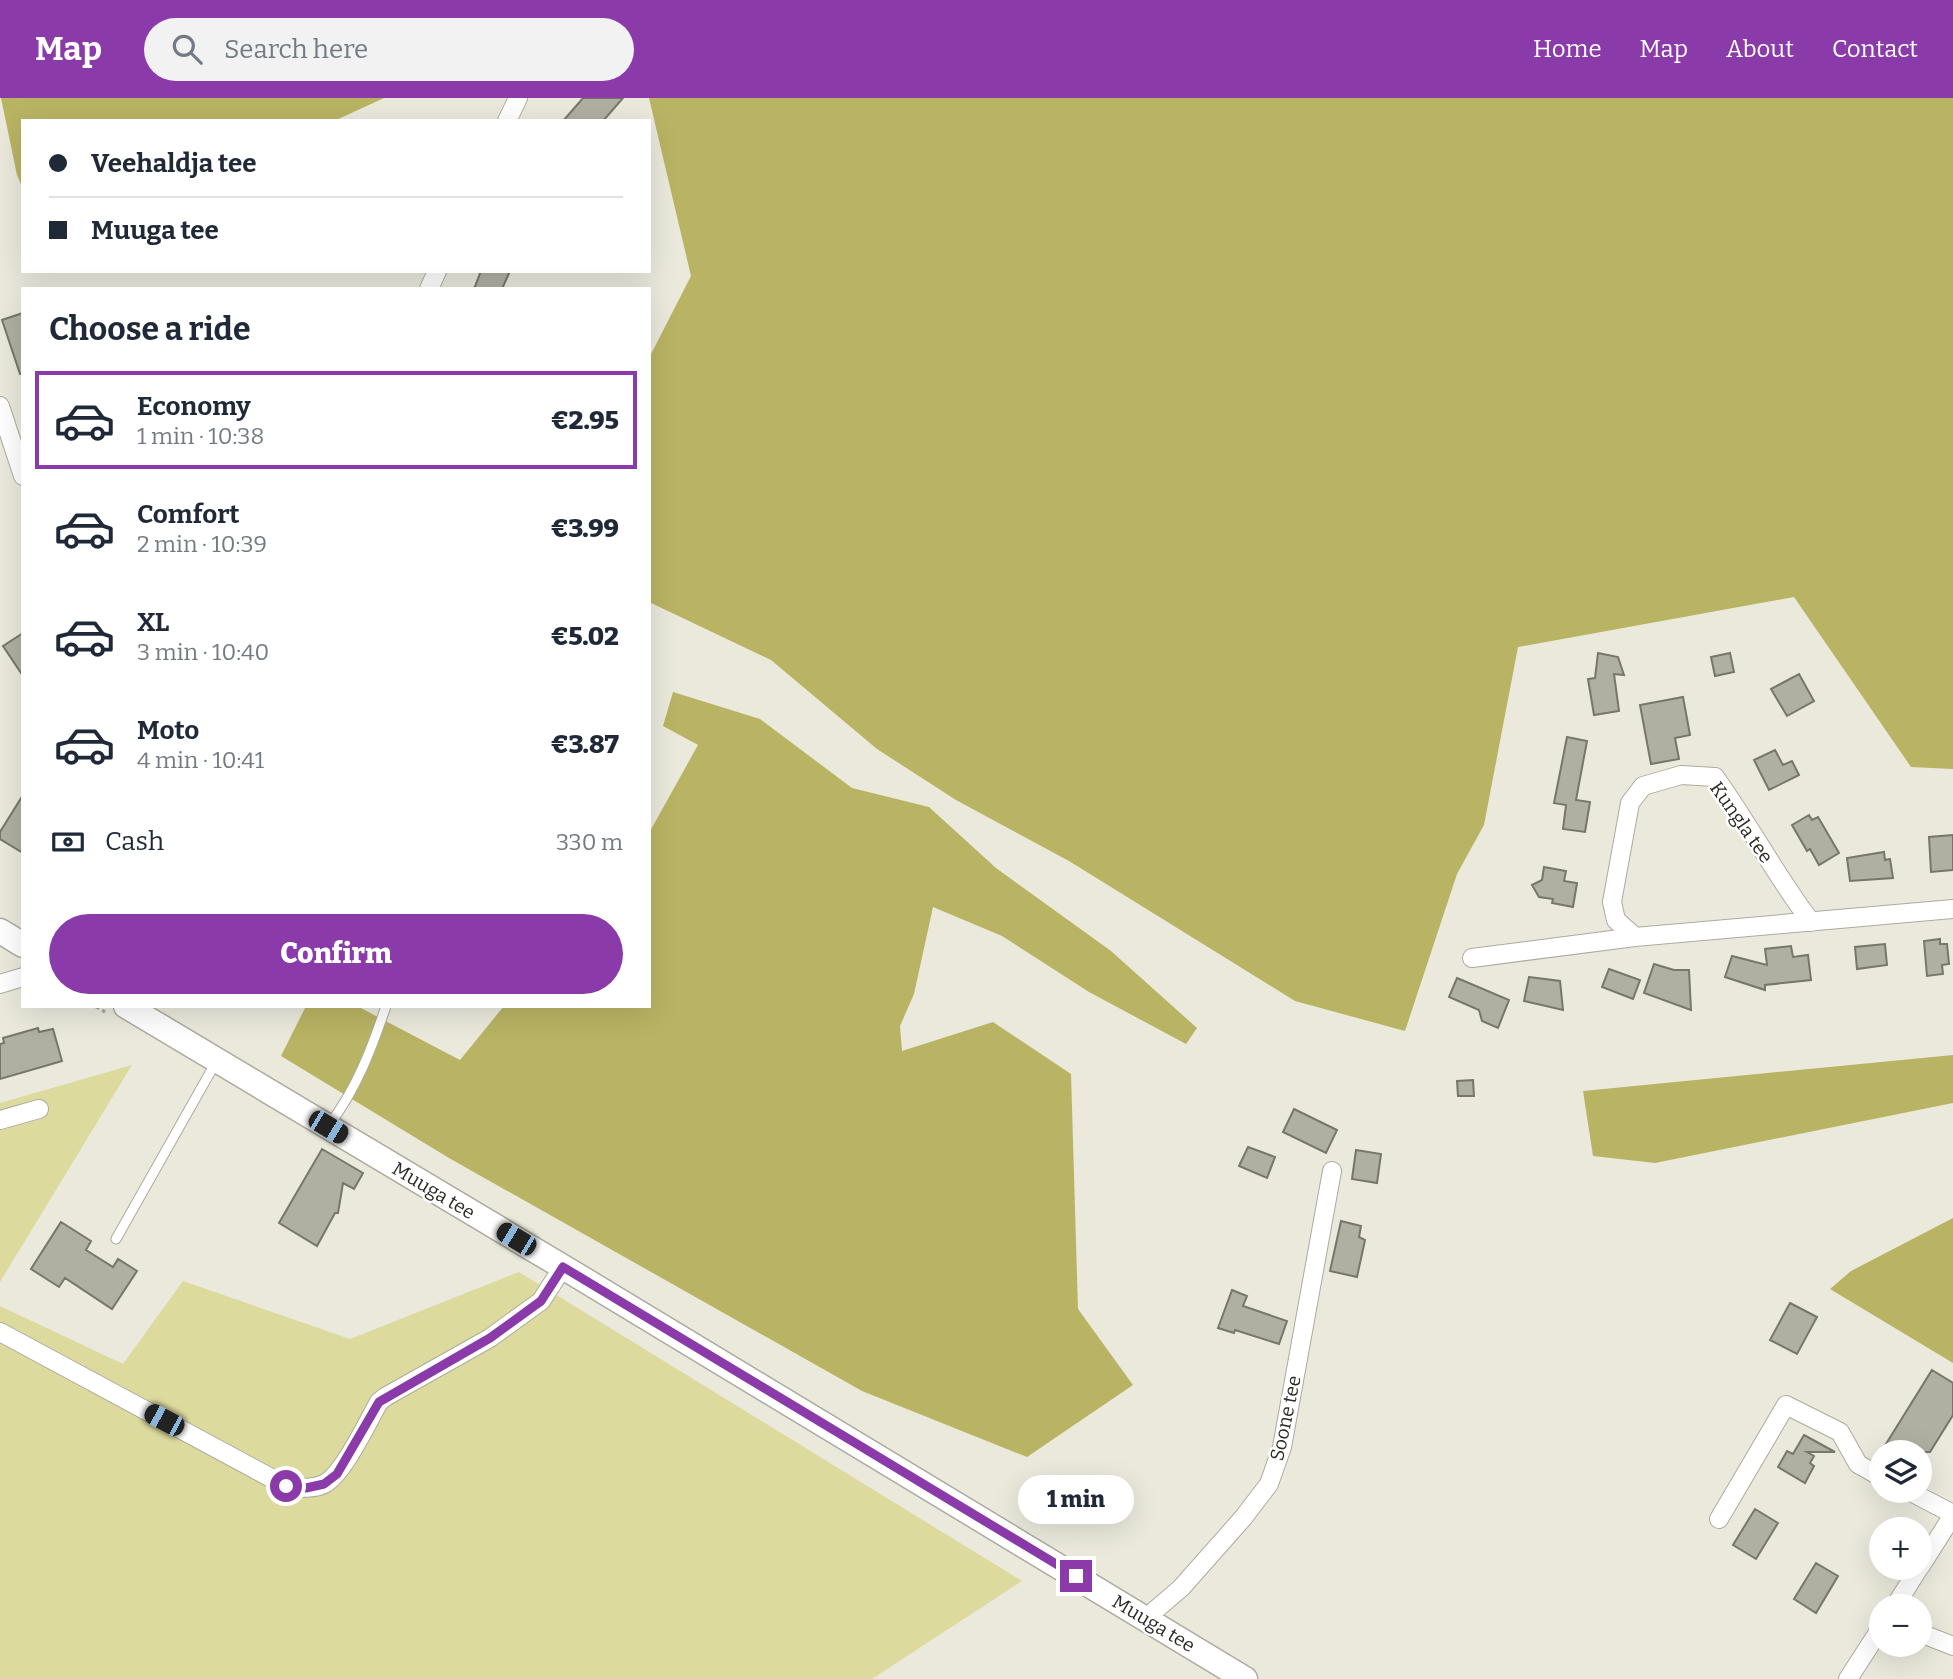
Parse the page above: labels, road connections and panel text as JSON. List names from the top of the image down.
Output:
{
  "streets": {
    "street": ["Kungla tee", "Muuga tee", "Soone tee"]
  },
  "crossings": [
    ["Muuga tee", "Soone tee"]
  ],
  "page": {
    "header": "Map",
    "search": "Search here",
    "nav": [
      "Home",
      "Map",
      "About",
      "Contact"
    ],
    "banner": ["Veehaldja tee", "Muuga tee"],
    "heading": "Choose a ride",
    "list": [
      {
        "name": "Economy",
        "note": "1 min · 10:38",
        "value": "€2.95"
      },
      {
        "name": "Comfort",
        "note": "2 min · 10:39",
        "value": "€3.99"
      },
      {
        "name": "XL",
        "note": "3 min · 10:40",
        "value": "€5.02"
      },
      {
        "name": "Moto",
        "note": "4 min · 10:41",
        "value": "€3.87"
      }
    ],
    "pay": ["Cash", "330 m"],
    "buttons": "Confirm",
    "map_buttons": ["+", "−"],
    "bubble": "1 min"
  }
}
